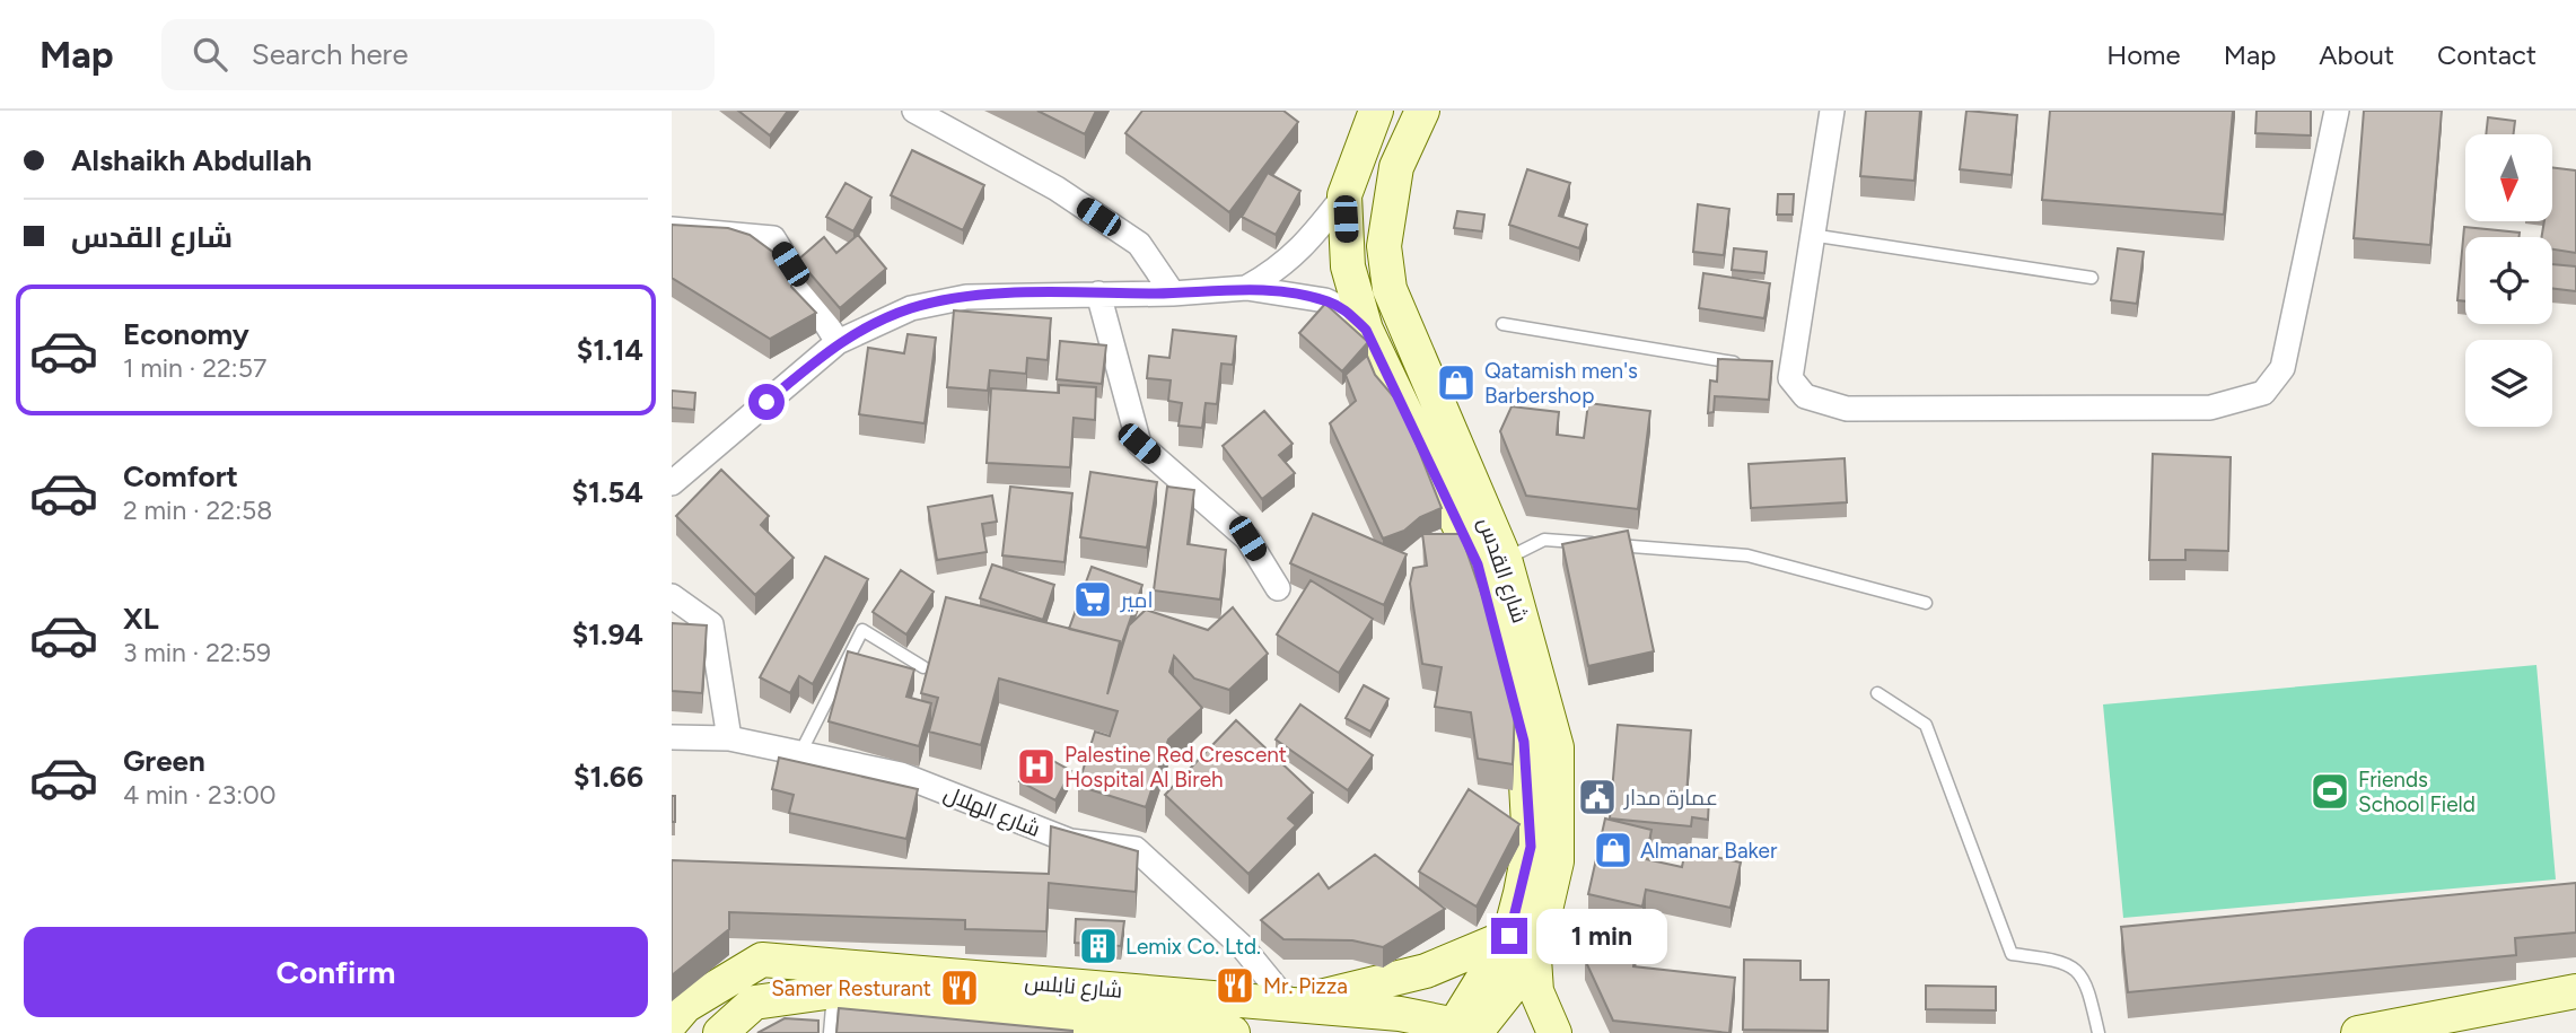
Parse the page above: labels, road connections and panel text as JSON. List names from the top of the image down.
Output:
{
  "streets": {
    "main road": ["شارع القدس", "شارع نابلس"],
    "street": ["شارع الهلال"]
  },
  "crossings": [
    ["شارع القدس", "شارع نابلس"],
    ["شارع الهلال", "شارع نابلس"]
  ],
  "places": {
    "shop": ["Qatamish men's Barbershop", "Almanar Baker"],
    "supermarket": ["امير"],
    "hospital": ["Palestine Red Crescent Hospital Al Bireh"],
    "sports": ["Friends School Field"],
    "public building": ["عمارة مدار"],
    "building": ["Lemix Co. Ltd."],
    "restaurant": ["Mr. Pizza", "Samer Resturant"]
  },
  "north": "bottom",
  "page": {
    "header": "Map",
    "search": "Search here",
    "nav": [
      "Home",
      "Map",
      "About",
      "Contact"
    ],
    "banner": ["Alshaikh Abdullah", "شارع القدس"],
    "list": [
      {
        "name": "Economy",
        "note": "1 min · 22:57",
        "value": "$1.14"
      },
      {
        "name": "Comfort",
        "note": "2 min · 22:58",
        "value": "$1.54"
      },
      {
        "name": "XL",
        "note": "3 min · 22:59",
        "value": "$1.94"
      },
      {
        "name": "Green",
        "note": "4 min · 23:00",
        "value": "$1.66"
      }
    ],
    "bubble": "1 min",
    "buttons": "Confirm"
  }
}
